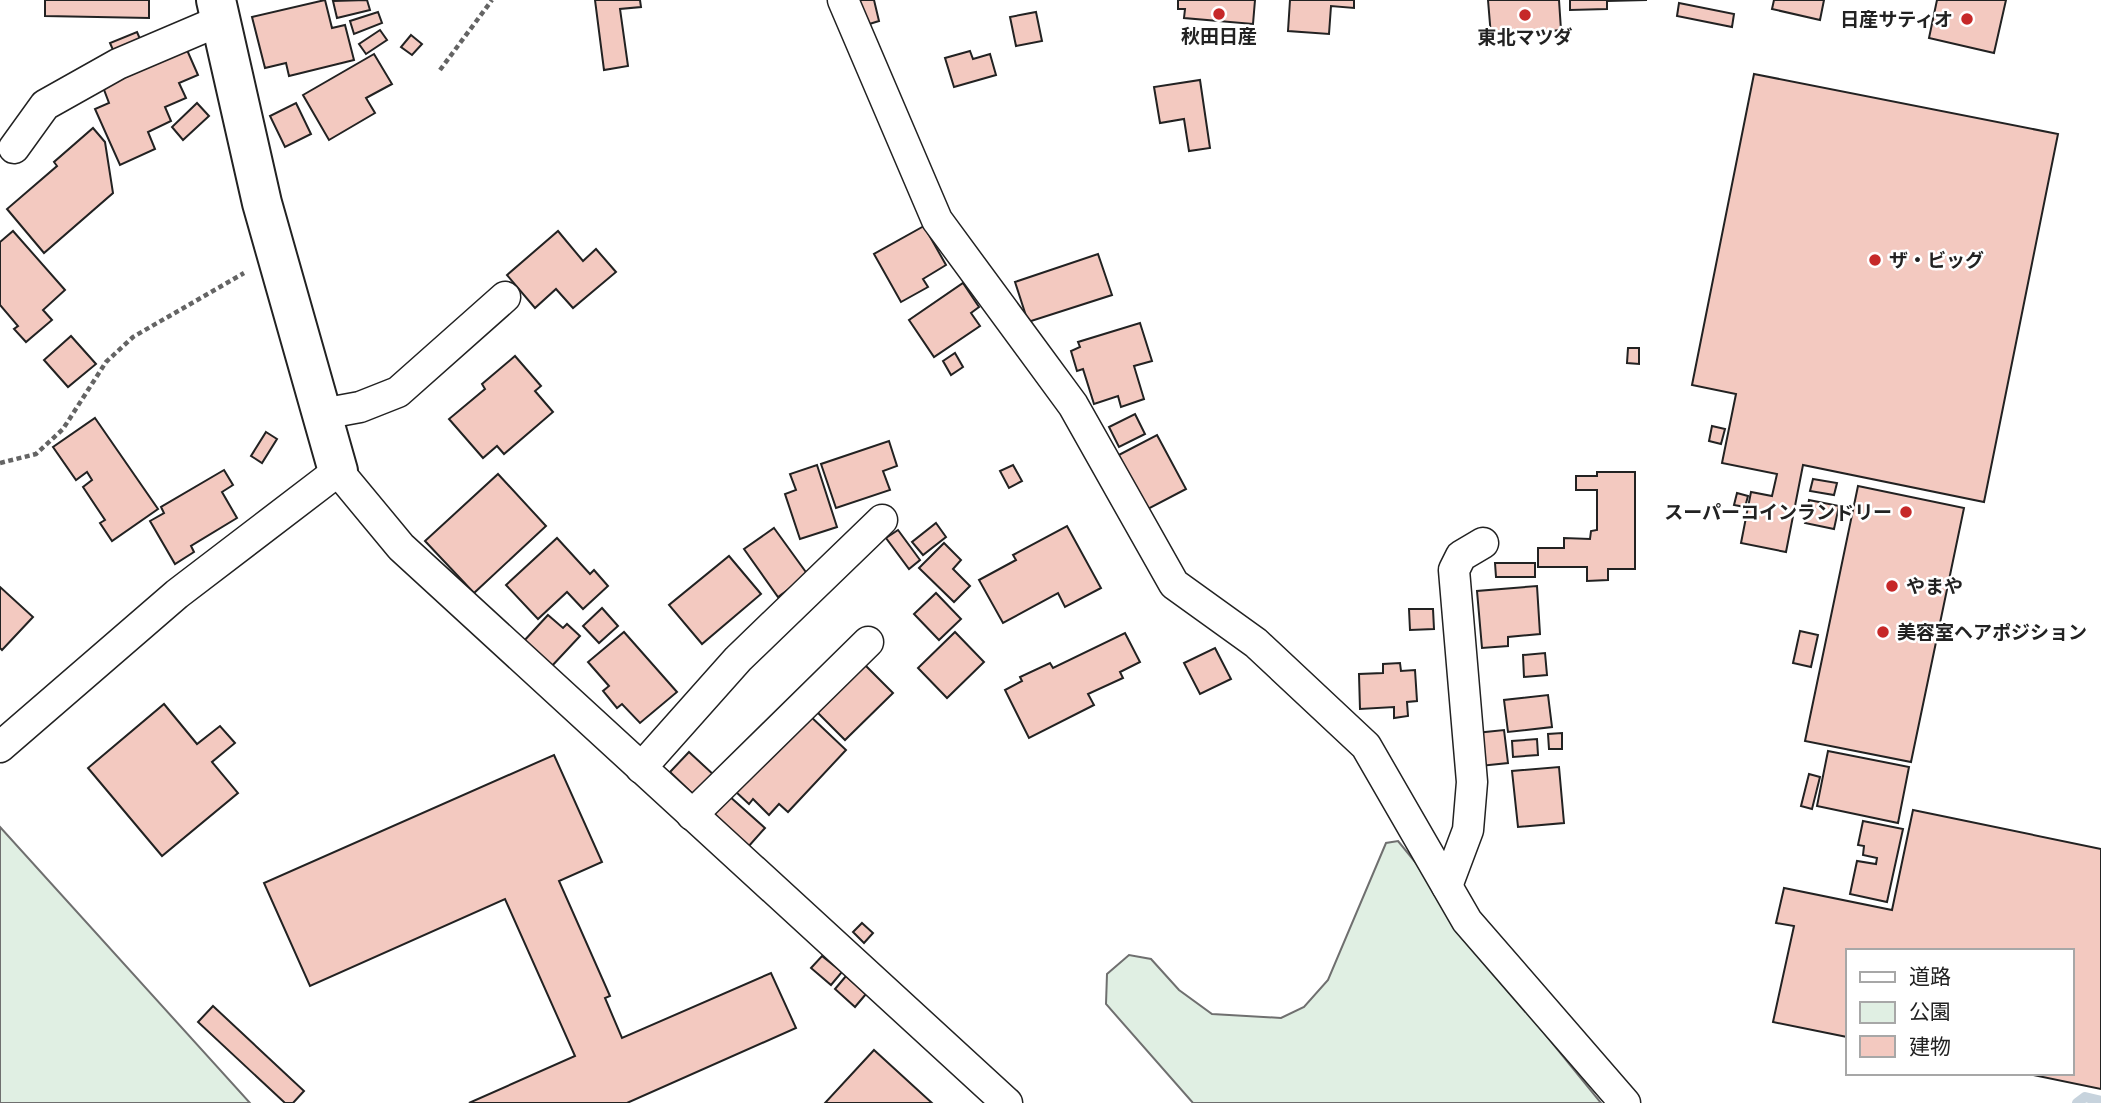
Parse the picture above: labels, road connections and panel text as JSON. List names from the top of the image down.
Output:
{
  "places": [
    "秋田日産",
    "東北マツダ",
    "日産サティオ",
    "ザ・ビッグ",
    "スーパーコインランドリー",
    "やまや",
    "美容室ヘアポジション"
  ],
  "legend": ["道路", "公園", "建物"]
}
